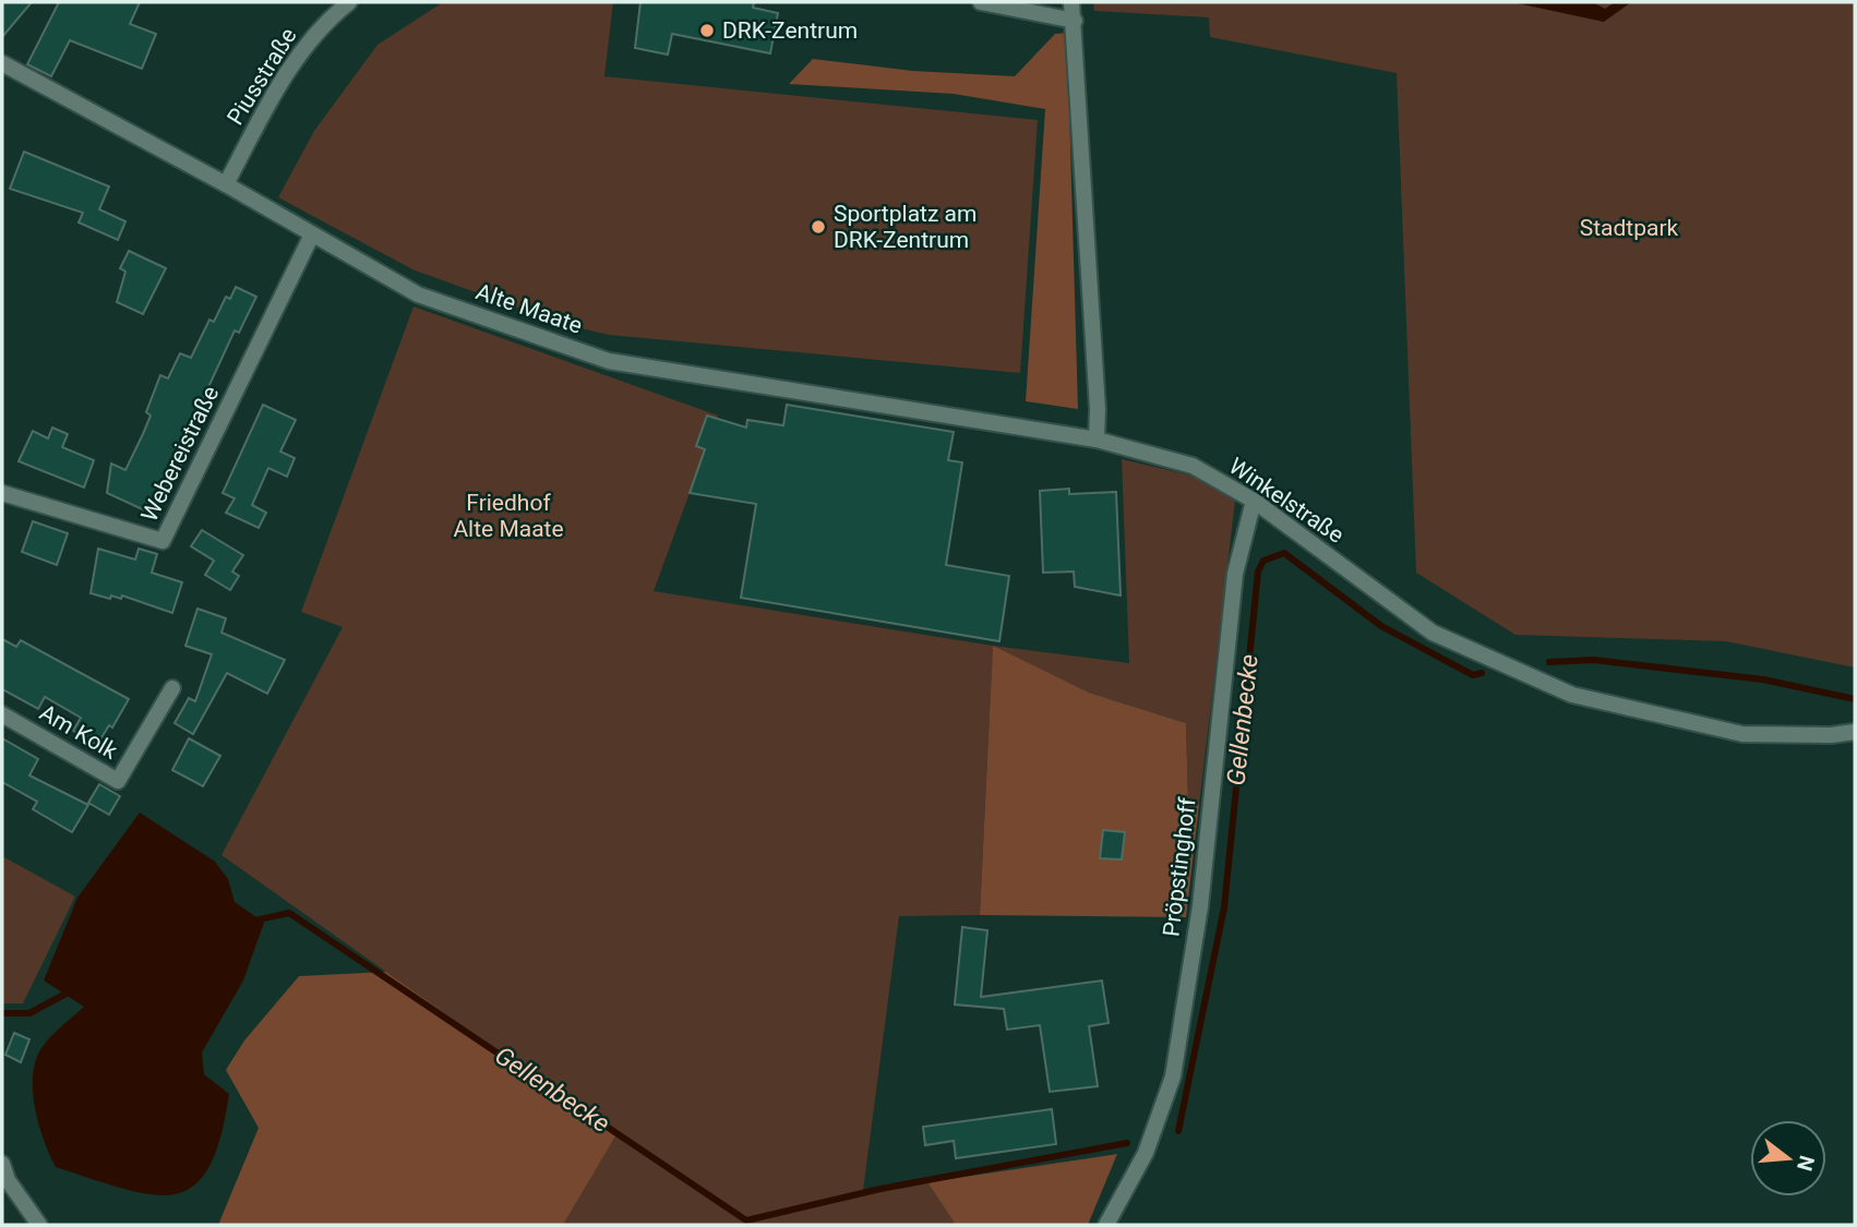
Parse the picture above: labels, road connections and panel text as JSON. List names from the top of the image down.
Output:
{
  "streets": {
    "street": [
      "Piusstraße",
      "Alte Maate",
      "Webereistraße",
      "Winkelstraße",
      "Am Kolk",
      "Pröpstinghoff"
    ]
  },
  "crossings": [
    ["Piusstraße", "Alte Maate"],
    ["Alte Maate", "Webereistraße"],
    ["Alte Maate", "Winkelstraße"],
    ["Winkelstraße", "Pröpstinghoff"]
  ],
  "water": ["Gellenbecke"],
  "parks": ["Stadtpark", "Friedhof Alte Maate"],
  "places": ["DRK-Zentrum", "Sportplatz am DRK-Zentrum"],
  "north": "right"
}
